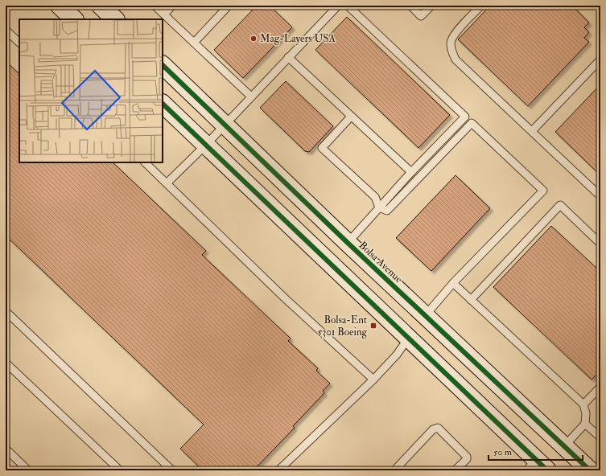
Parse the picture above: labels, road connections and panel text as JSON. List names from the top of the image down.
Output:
{
  "streets": {
    "main road": ["Bolsa Avenue"]
  },
  "places": {
    "other": ["Mag-Layers USA"],
    "transit": ["Bolsa-Ent 5301 Boeing"]
  },
  "scale_bar": "50 m"
}
